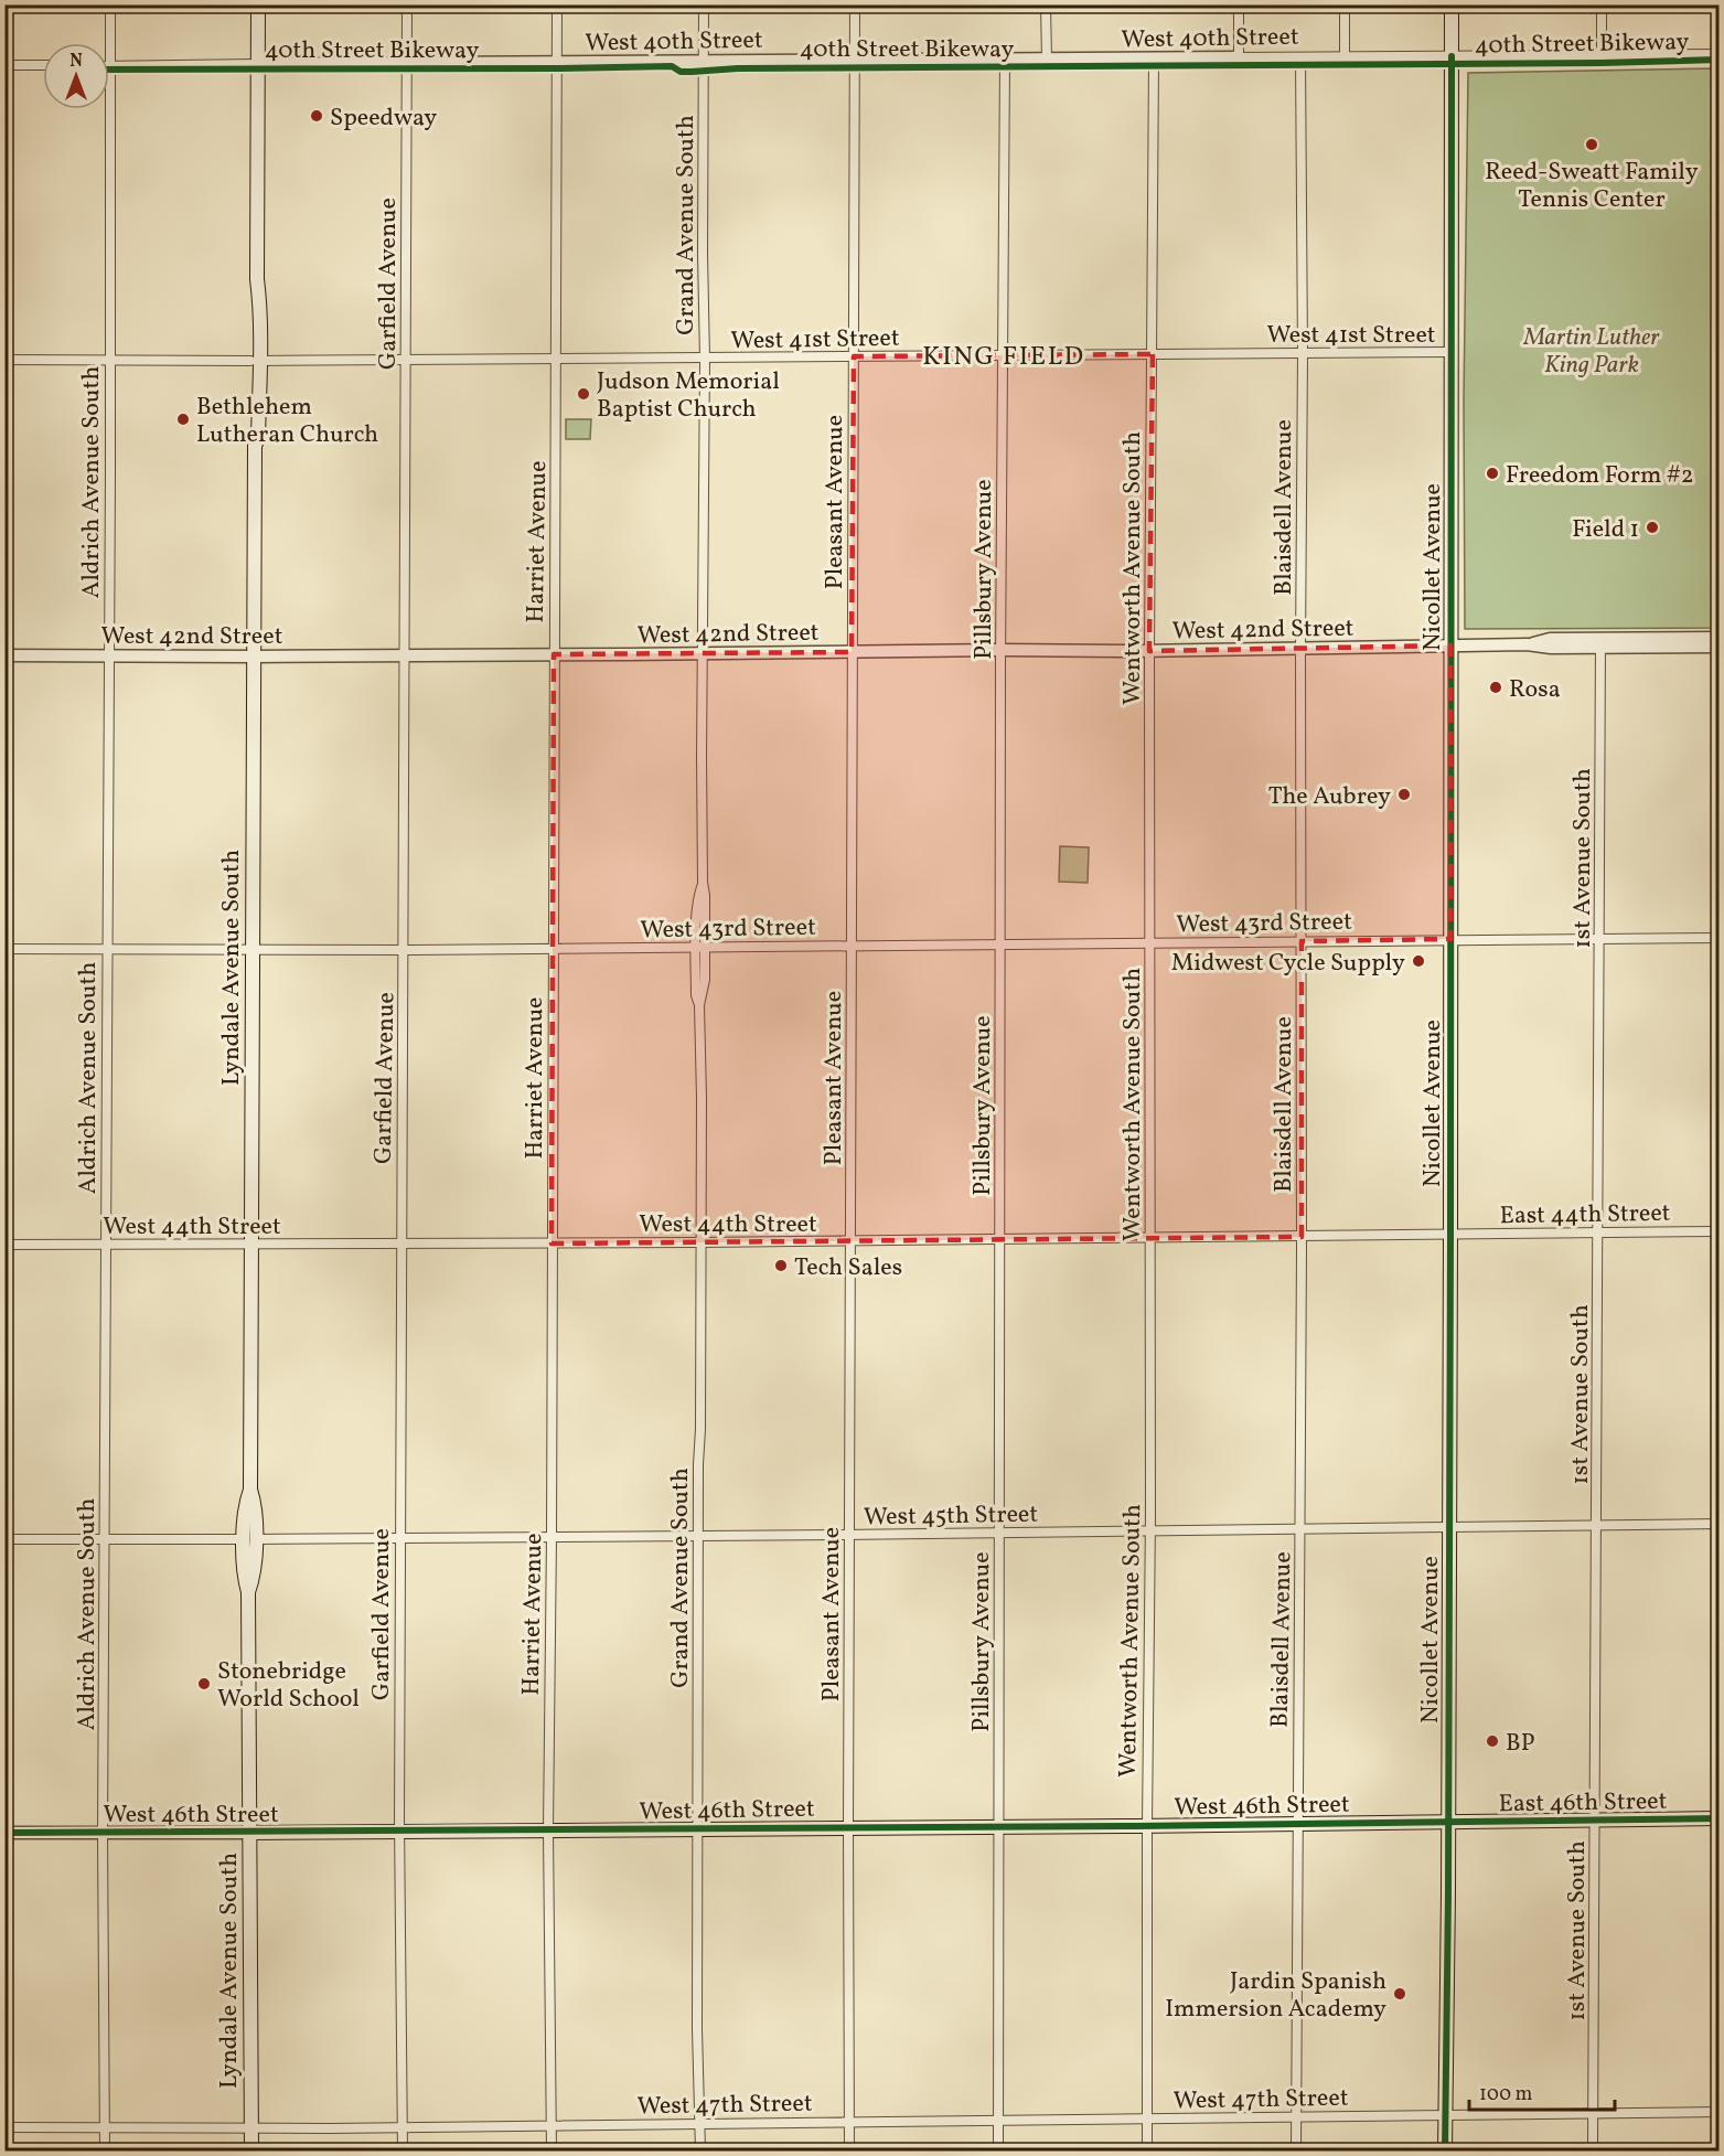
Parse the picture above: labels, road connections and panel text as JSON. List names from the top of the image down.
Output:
{
  "streets": {
    "main road": [
      "Nicollet Avenue",
      "Lyndale Avenue South",
      "East 46th Street",
      "West 46th Street"
    ],
    "street": [
      "West 40th Street",
      "Grand Avenue South",
      "Garfield Avenue",
      "West 41st Street",
      "Aldrich Avenue South",
      "Pleasant Avenue",
      "Blaisdell Avenue",
      "Harriet Avenue",
      "Wentworth Avenue South",
      "Pillsbury Avenue",
      "West 42nd Street",
      "1st Avenue South",
      "West 43rd Street",
      "East 44th Street",
      "West 44th Street",
      "West 45th Street",
      "West 47th Street"
    ],
    "cycle path": ["40th Street Bikeway"]
  },
  "crossings": [
    ["West 40th Street", "Grand Avenue South"],
    ["West 40th Street", "Garfield Avenue"],
    ["West 40th Street", "Aldrich Avenue South"],
    ["West 40th Street", "Pleasant Avenue"],
    ["West 40th Street", "Blaisdell Avenue"],
    ["West 40th Street", "Harriet Avenue"],
    ["West 40th Street", "Nicollet Avenue"],
    ["West 40th Street", "Wentworth Avenue South"],
    ["West 40th Street", "Pillsbury Avenue"],
    ["West 40th Street", "Lyndale Avenue South"],
    ["Grand Avenue South", "West 41st Street"],
    ["Grand Avenue South", "West 42nd Street"],
    ["Grand Avenue South", "West 43rd Street"],
    ["Grand Avenue South", "West 44th Street"],
    ["Grand Avenue South", "West 45th Street"],
    ["Grand Avenue South", "West 46th Street"],
    ["Grand Avenue South", "West 47th Street"],
    ["Garfield Avenue", "West 41st Street"],
    ["Garfield Avenue", "West 42nd Street"],
    ["Garfield Avenue", "West 43rd Street"],
    ["Garfield Avenue", "West 44th Street"],
    ["Garfield Avenue", "West 45th Street"],
    ["Garfield Avenue", "West 46th Street"],
    ["Garfield Avenue", "West 47th Street"],
    ["West 41st Street", "Aldrich Avenue South"],
    ["West 41st Street", "Pleasant Avenue"],
    ["West 41st Street", "Blaisdell Avenue"],
    ["West 41st Street", "Harriet Avenue"],
    ["West 41st Street", "Nicollet Avenue"],
    ["West 41st Street", "Wentworth Avenue South"],
    ["West 41st Street", "Pillsbury Avenue"],
    ["West 41st Street", "Lyndale Avenue South"],
    ["Aldrich Avenue South", "West 42nd Street"],
    ["Aldrich Avenue South", "West 43rd Street"],
    ["Aldrich Avenue South", "West 44th Street"],
    ["Aldrich Avenue South", "West 45th Street"],
    ["Aldrich Avenue South", "West 46th Street"],
    ["Aldrich Avenue South", "West 47th Street"],
    ["Pleasant Avenue", "West 42nd Street"],
    ["Pleasant Avenue", "West 43rd Street"],
    ["Pleasant Avenue", "West 44th Street"],
    ["Pleasant Avenue", "West 45th Street"],
    ["Pleasant Avenue", "West 46th Street"],
    ["Pleasant Avenue", "West 47th Street"],
    ["Blaisdell Avenue", "West 42nd Street"],
    ["Blaisdell Avenue", "West 43rd Street"],
    ["Blaisdell Avenue", "West 44th Street"],
    ["Blaisdell Avenue", "West 45th Street"],
    ["Blaisdell Avenue", "West 46th Street"],
    ["Blaisdell Avenue", "West 47th Street"],
    ["Harriet Avenue", "West 42nd Street"],
    ["Harriet Avenue", "West 43rd Street"],
    ["Harriet Avenue", "West 44th Street"],
    ["Harriet Avenue", "West 45th Street"],
    ["Harriet Avenue", "West 46th Street"],
    ["Harriet Avenue", "West 47th Street"],
    ["Nicollet Avenue", "West 42nd Street"],
    ["Nicollet Avenue", "West 43rd Street"],
    ["Nicollet Avenue", "East 44th Street"],
    ["Nicollet Avenue", "West 44th Street"],
    ["Nicollet Avenue", "West 45th Street"],
    ["Nicollet Avenue", "East 46th Street"],
    ["Nicollet Avenue", "West 46th Street"],
    ["Nicollet Avenue", "West 47th Street"],
    ["Wentworth Avenue South", "West 42nd Street"],
    ["Wentworth Avenue South", "West 43rd Street"],
    ["Wentworth Avenue South", "West 44th Street"],
    ["Wentworth Avenue South", "West 45th Street"],
    ["Wentworth Avenue South", "West 46th Street"],
    ["Wentworth Avenue South", "West 47th Street"],
    ["Pillsbury Avenue", "West 42nd Street"],
    ["Pillsbury Avenue", "West 43rd Street"],
    ["Pillsbury Avenue", "West 44th Street"],
    ["Pillsbury Avenue", "West 45th Street"],
    ["Pillsbury Avenue", "West 46th Street"],
    ["Pillsbury Avenue", "West 47th Street"],
    ["West 42nd Street", "1st Avenue South"],
    ["West 42nd Street", "Lyndale Avenue South"],
    ["1st Avenue South", "West 43rd Street"],
    ["1st Avenue South", "East 44th Street"],
    ["1st Avenue South", "West 45th Street"],
    ["1st Avenue South", "East 46th Street"],
    ["1st Avenue South", "West 47th Street"],
    ["West 43rd Street", "Lyndale Avenue South"],
    ["Lyndale Avenue South", "West 44th Street"],
    ["Lyndale Avenue South", "West 45th Street"],
    ["Lyndale Avenue South", "West 46th Street"],
    ["Lyndale Avenue South", "West 47th Street"],
    ["East 44th Street", "West 44th Street"],
    ["East 46th Street", "West 46th Street"]
  ],
  "districts": ["KING FIELD"],
  "parks": ["Martin Luther King Park"],
  "places": [
    "Speedway",
    "Reed-Sweatt Family Tennis Center",
    "Judson Memorial Baptist Church",
    "Bethlehem Lutheran Church",
    "Freedom Form #2",
    "Field 1",
    "Rosa",
    "The Aubrey",
    "Midwest Cycle Supply",
    "Tech Sales",
    "Stonebridge World School",
    "BP",
    "Jardin Spanish Immersion Academy"
  ],
  "scale_bar": "100 m",
  "north": "top"
}
